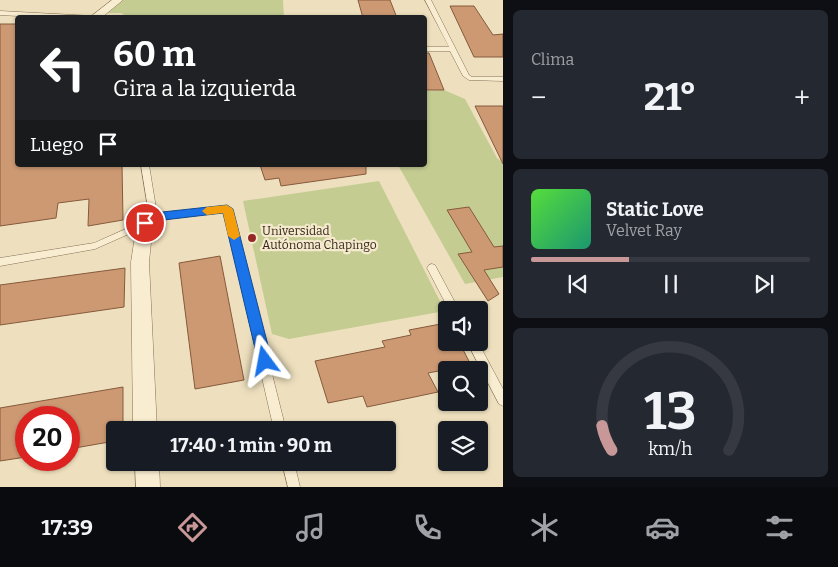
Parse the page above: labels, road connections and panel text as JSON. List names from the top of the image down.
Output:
{
  "places": ["Universidad Autónoma Chapingo"],
  "page": {
    "tile": "Clima",
    "turn": ["60 m", "Gira a la izquierda"],
    "heat": ["−", "21°", "+"],
    "then": "Luego",
    "song": ["Static Love", "Velvet Ray"],
    "limit": "20",
    "trip": "17:40 · 1 min · 90 m",
    "tabs": "17:39",
    "gauge": ["13", "km/h"]
  }
}
